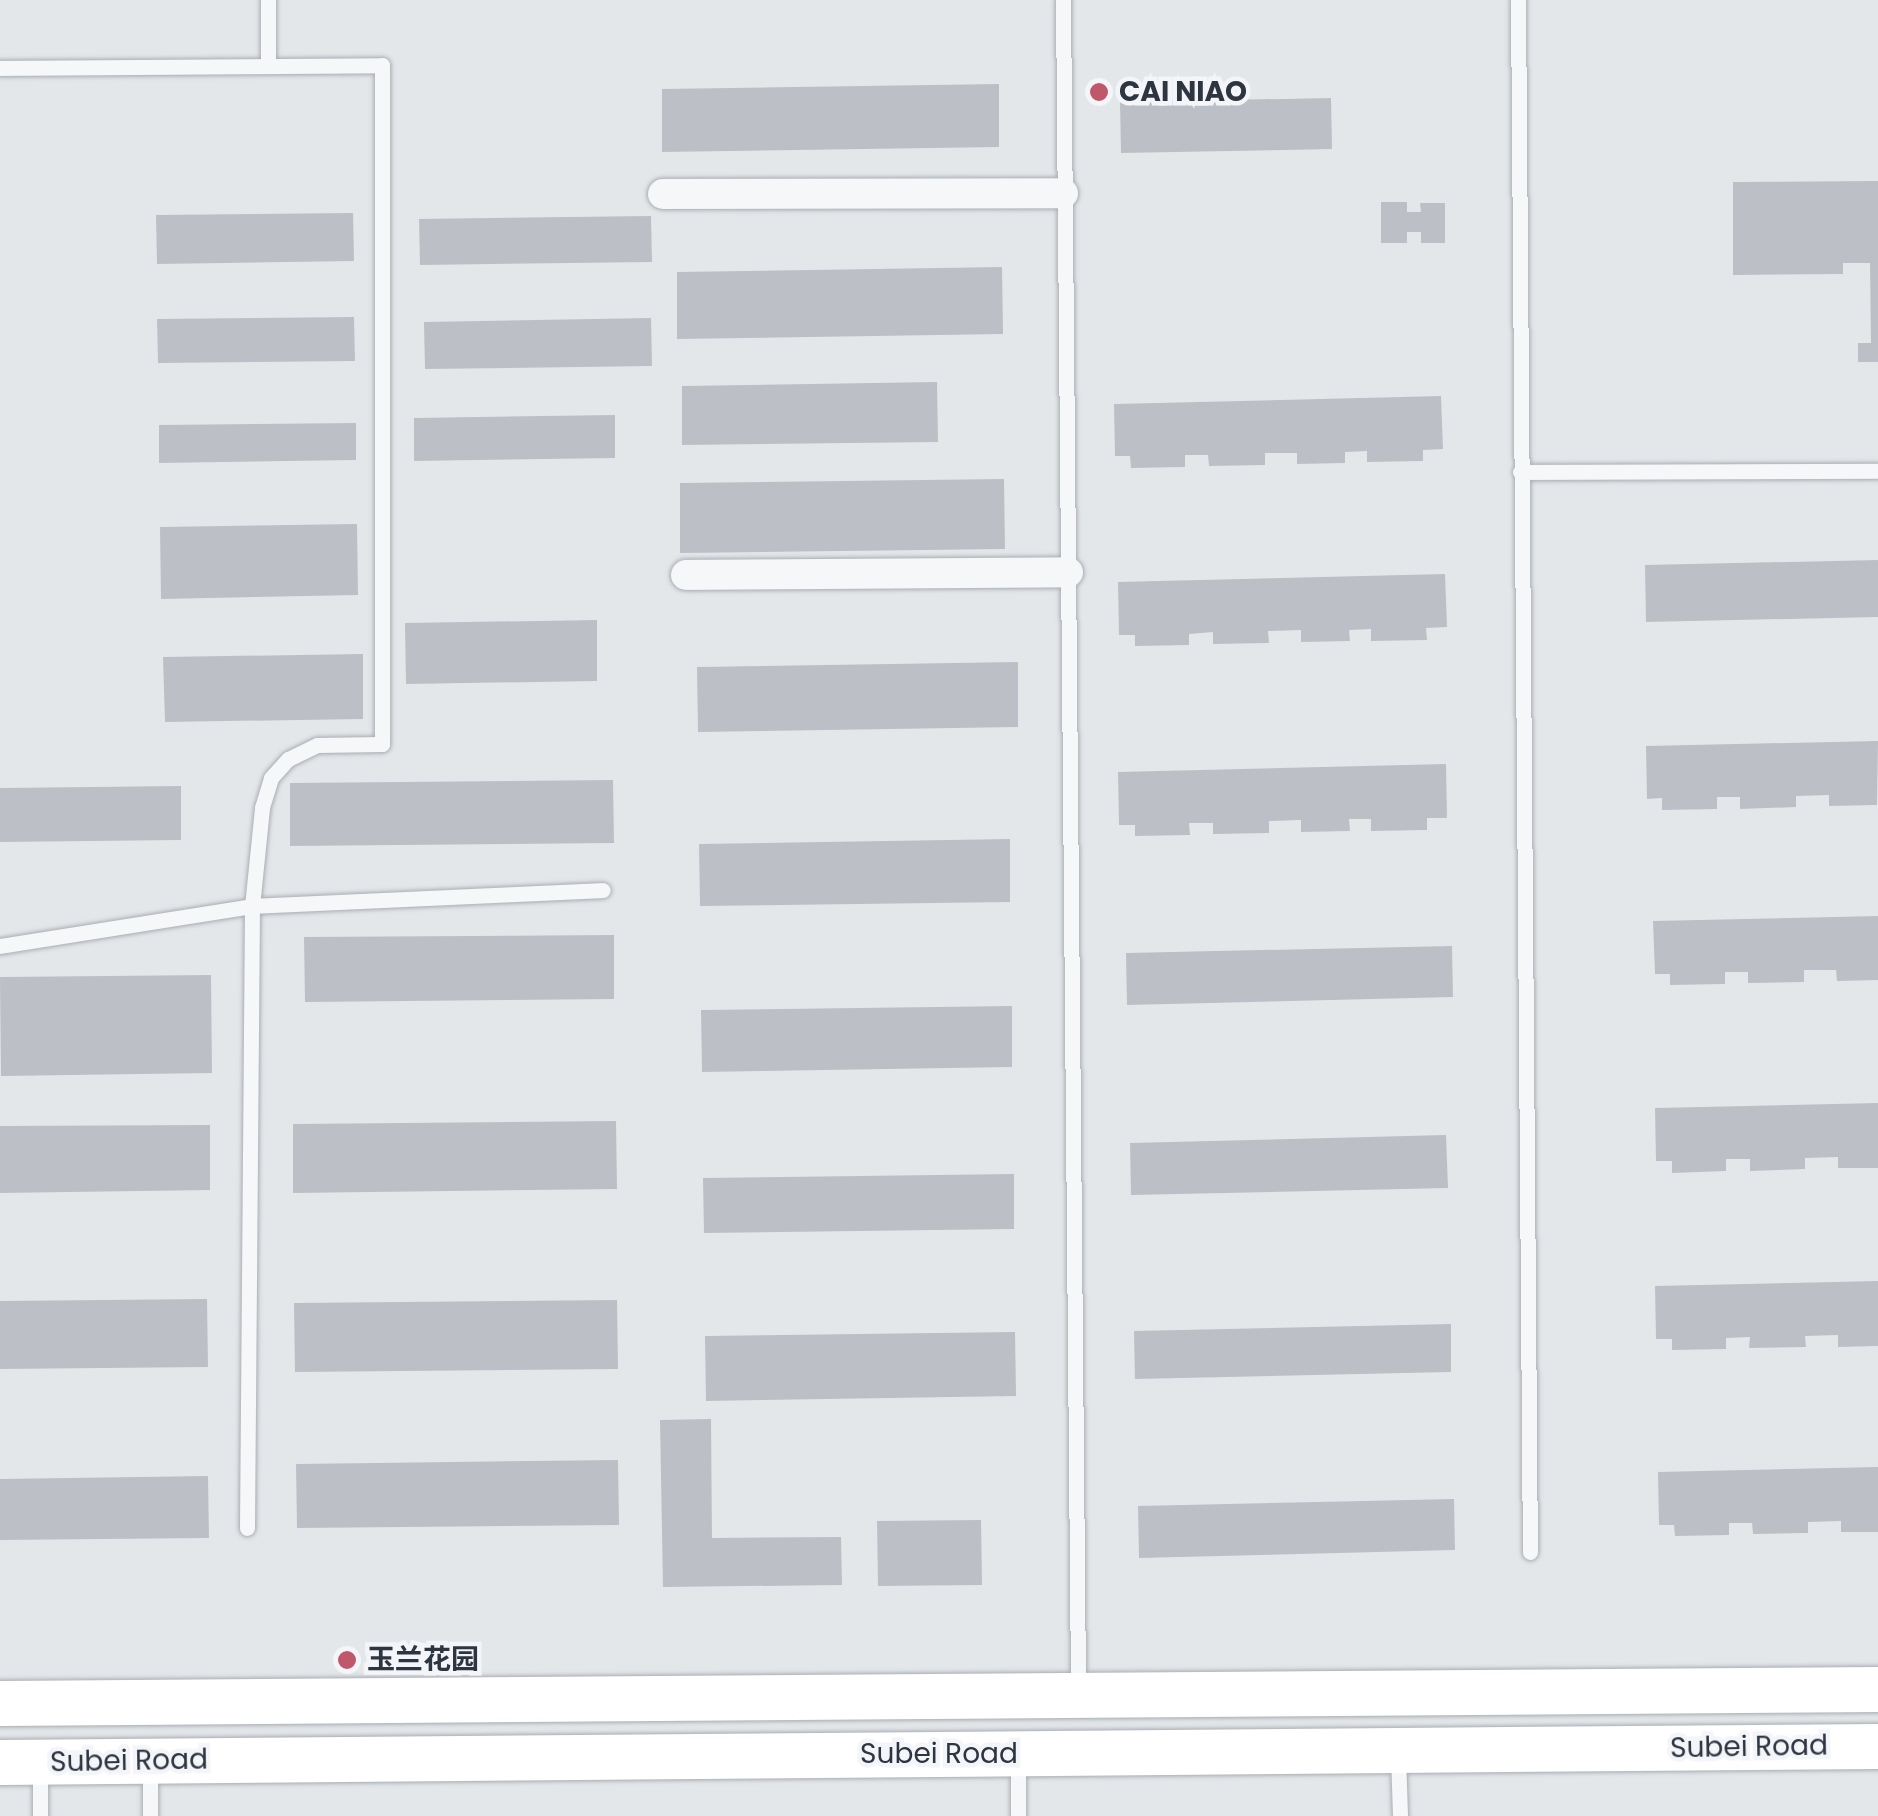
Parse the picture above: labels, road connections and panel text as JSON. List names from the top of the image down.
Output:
{
  "streets": {
    "main road": ["Subei Road"]
  },
  "places": ["CAI NIAO", "玉兰花园"]
}
